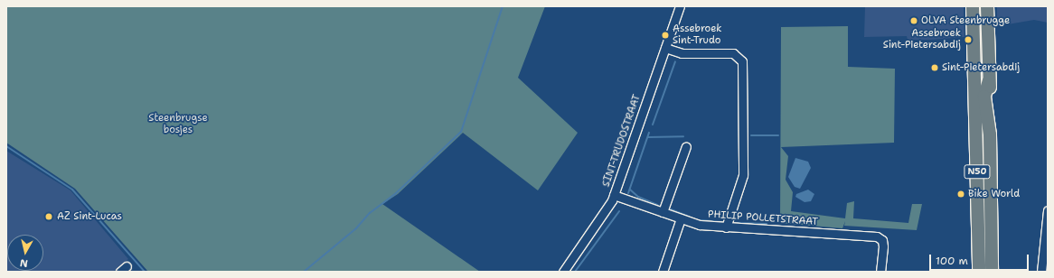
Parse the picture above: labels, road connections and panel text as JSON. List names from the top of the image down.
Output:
{
  "streets": {
    "main road": ["N50"],
    "street": ["SINT-TRUDOSTRAAT", "PHILIP POLLETSTRAAT"]
  },
  "crossings": [
    ["SINT-TRUDOSTRAAT", "PHILIP POLLETSTRAAT"]
  ],
  "parks": ["Steenbrugse bosjes"],
  "places": [
    "OLVA Steenbrugge",
    "Assebroek Sint-Trudo",
    "Assebroek Sint-Pietersabdij",
    "Sint-Pietersabdij",
    "Bike World",
    "AZ Sint-Lucas"
  ],
  "scale_bar": "100 m",
  "north": "bottom"
}
